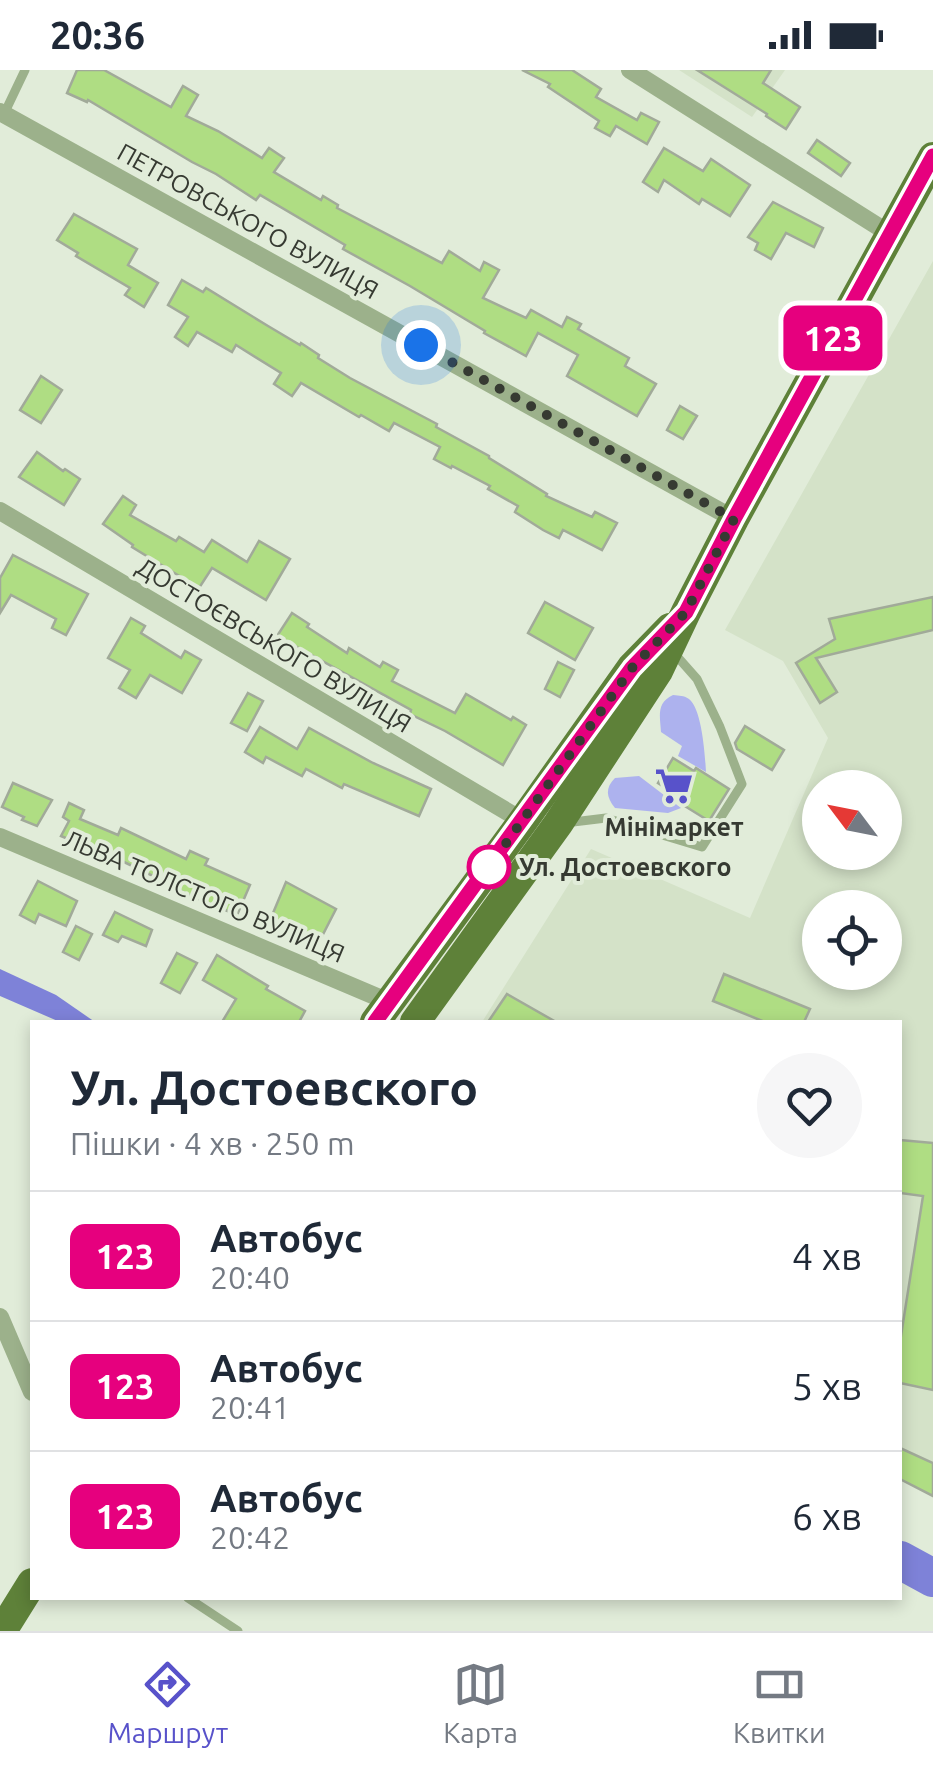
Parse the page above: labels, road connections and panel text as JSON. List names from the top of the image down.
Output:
{
  "streets": {
    "street": ["ПЕТРОВСЬКОГО ВУЛИЦЯ", "ДОСТОЄВСЬКОГО ВУЛИЦЯ", "ЛЬВА ТОЛСТОГО ВУЛИЦЯ"]
  },
  "places": {
    "supermarket": ["Мінімаркет"],
    "other": ["Ул. Достоевского"]
  },
  "lines": ["bus line 123"],
  "north": "top left",
  "page": {
    "status": "20:36",
    "on_map": "123",
    "heading": ["Ул. Достоевского", "Пішки · 4 хв · 250 m"],
    "list": [
      {
        "mark": "123",
        "name": "Автобус",
        "note": "20:40",
        "value": "4 хв"
      },
      {
        "mark": "123",
        "name": "Автобус",
        "note": "20:41",
        "value": "5 хв"
      },
      {
        "mark": "123",
        "name": "Автобус",
        "note": "20:42",
        "value": "6 хв"
      }
    ],
    "tabs": ["Маршрут", "Карта", "Квитки"]
  }
}
